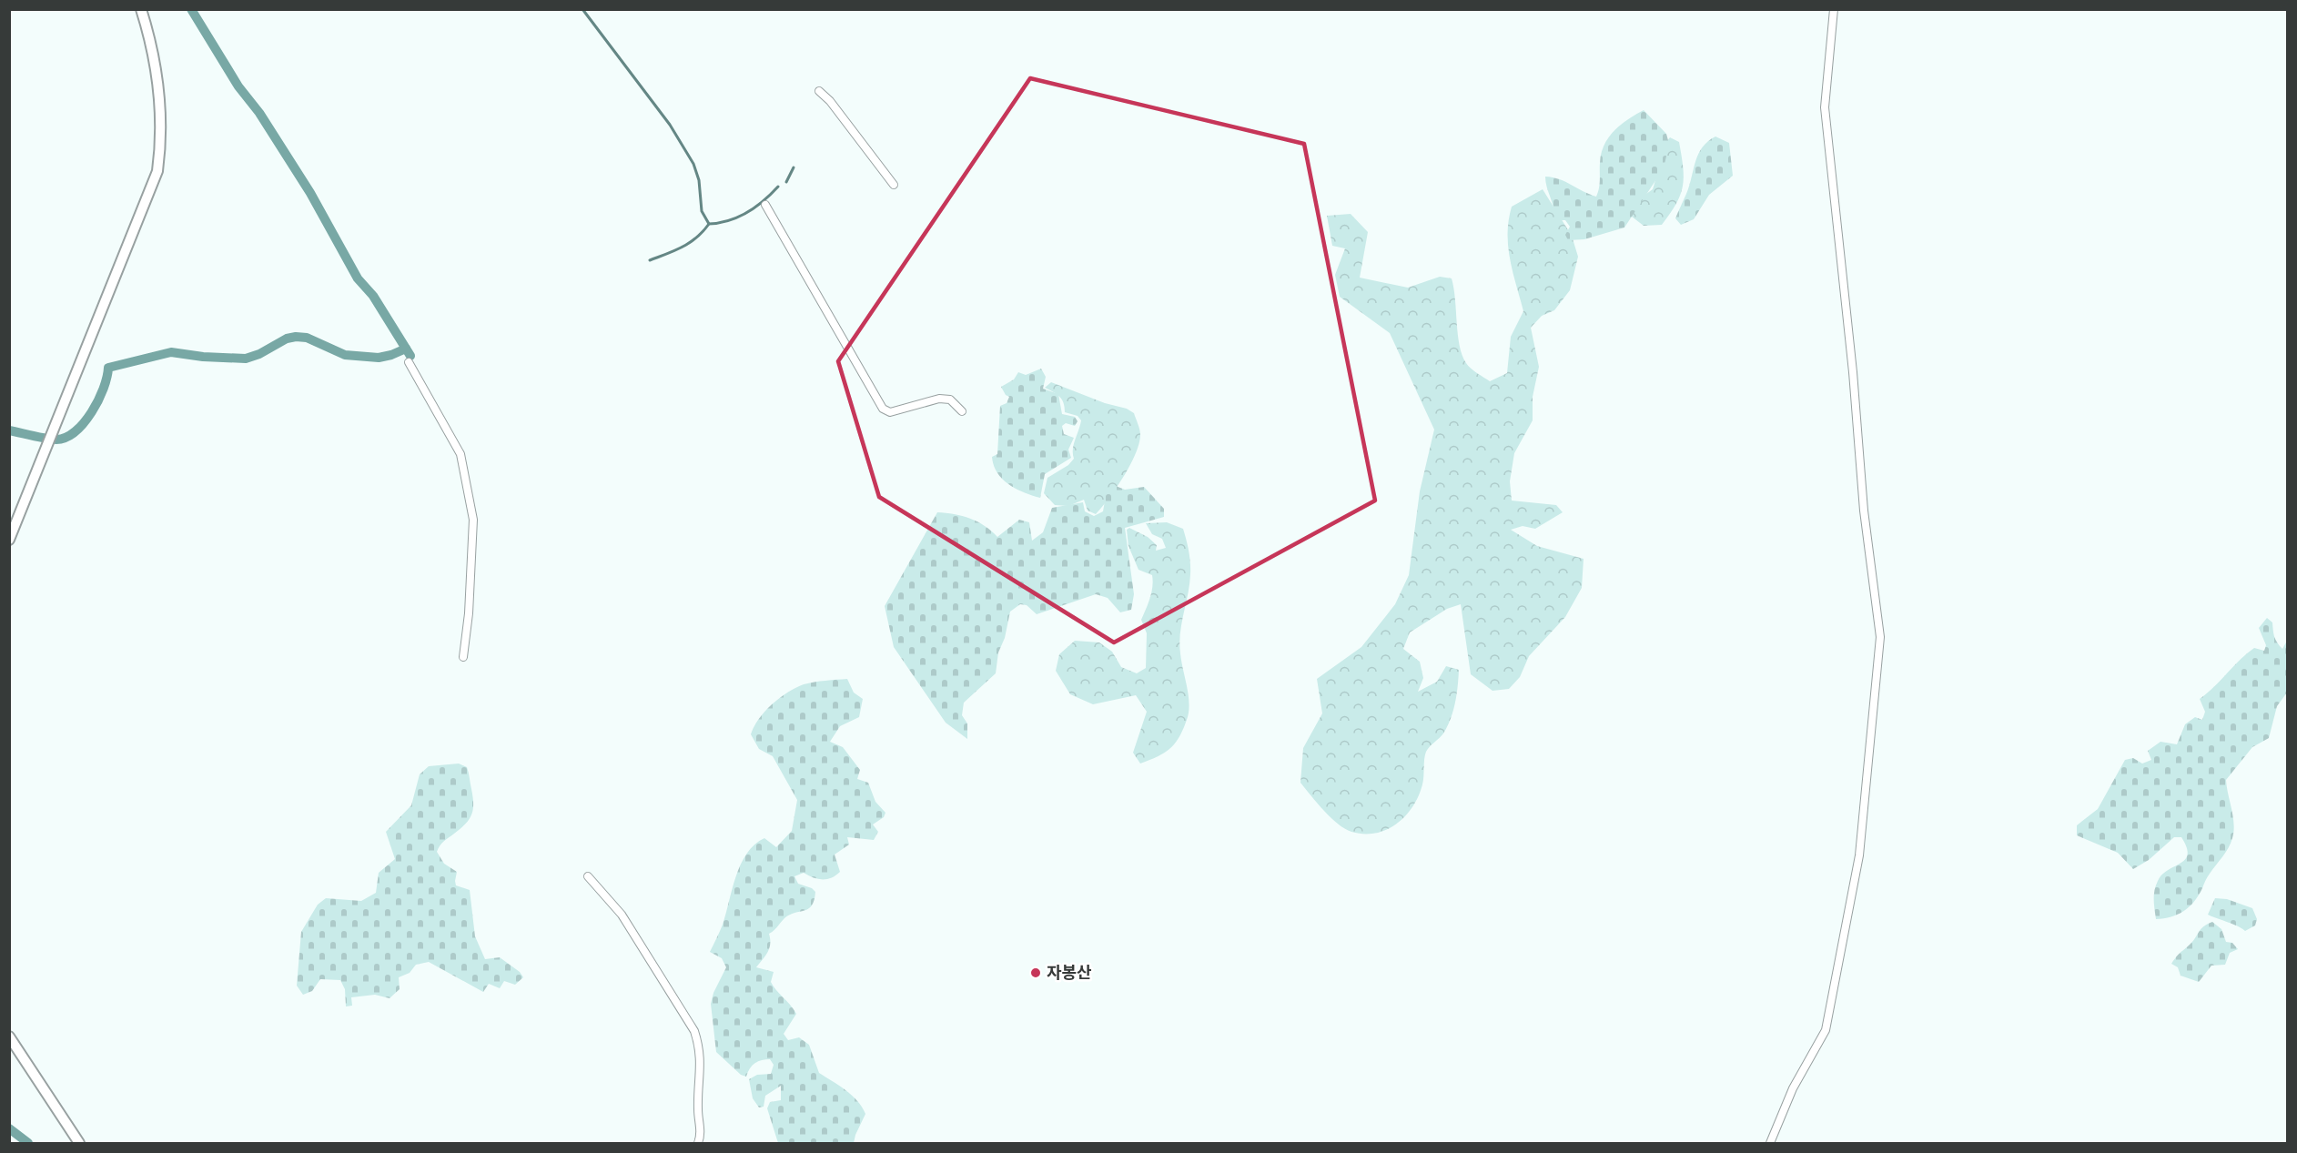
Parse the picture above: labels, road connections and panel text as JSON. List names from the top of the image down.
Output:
{
  "places": ["자봉산"]
}
